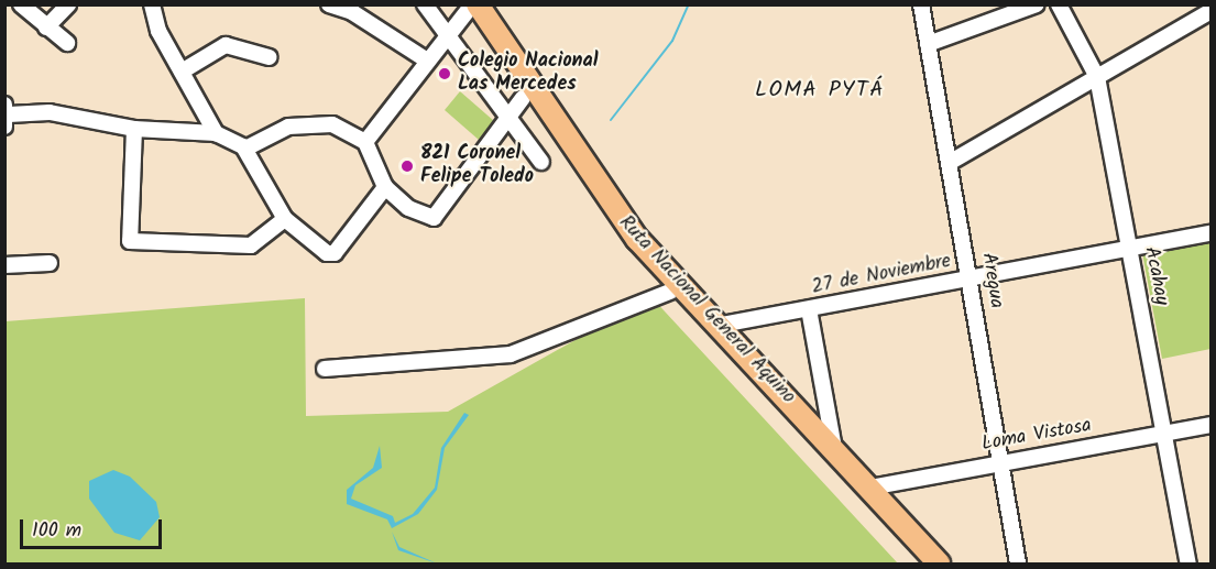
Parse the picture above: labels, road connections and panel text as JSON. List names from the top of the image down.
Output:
{
  "streets": {
    "highway": ["Ruta Nacional General Aquino"],
    "street": [
      "27 de Noviembre",
      "Acahay",
      "Aregua",
      "Loma Vistosa"
    ]
  },
  "crossings": [
    ["27 de Noviembre", "Acahay"],
    ["27 de Noviembre", "Aregua"],
    ["27 de Noviembre", "Ruta Nacional General Aquino"],
    ["Acahay", "Loma Vistosa"],
    ["Aregua", "Loma Vistosa"],
    ["Ruta Nacional General Aquino", "Loma Vistosa"]
  ],
  "districts": ["LOMA PYTÁ"],
  "places": ["Colegio Nacional Las Mercedes", "821 Coronel Felipe Toledo"],
  "scale_bar": "100 m"
}
